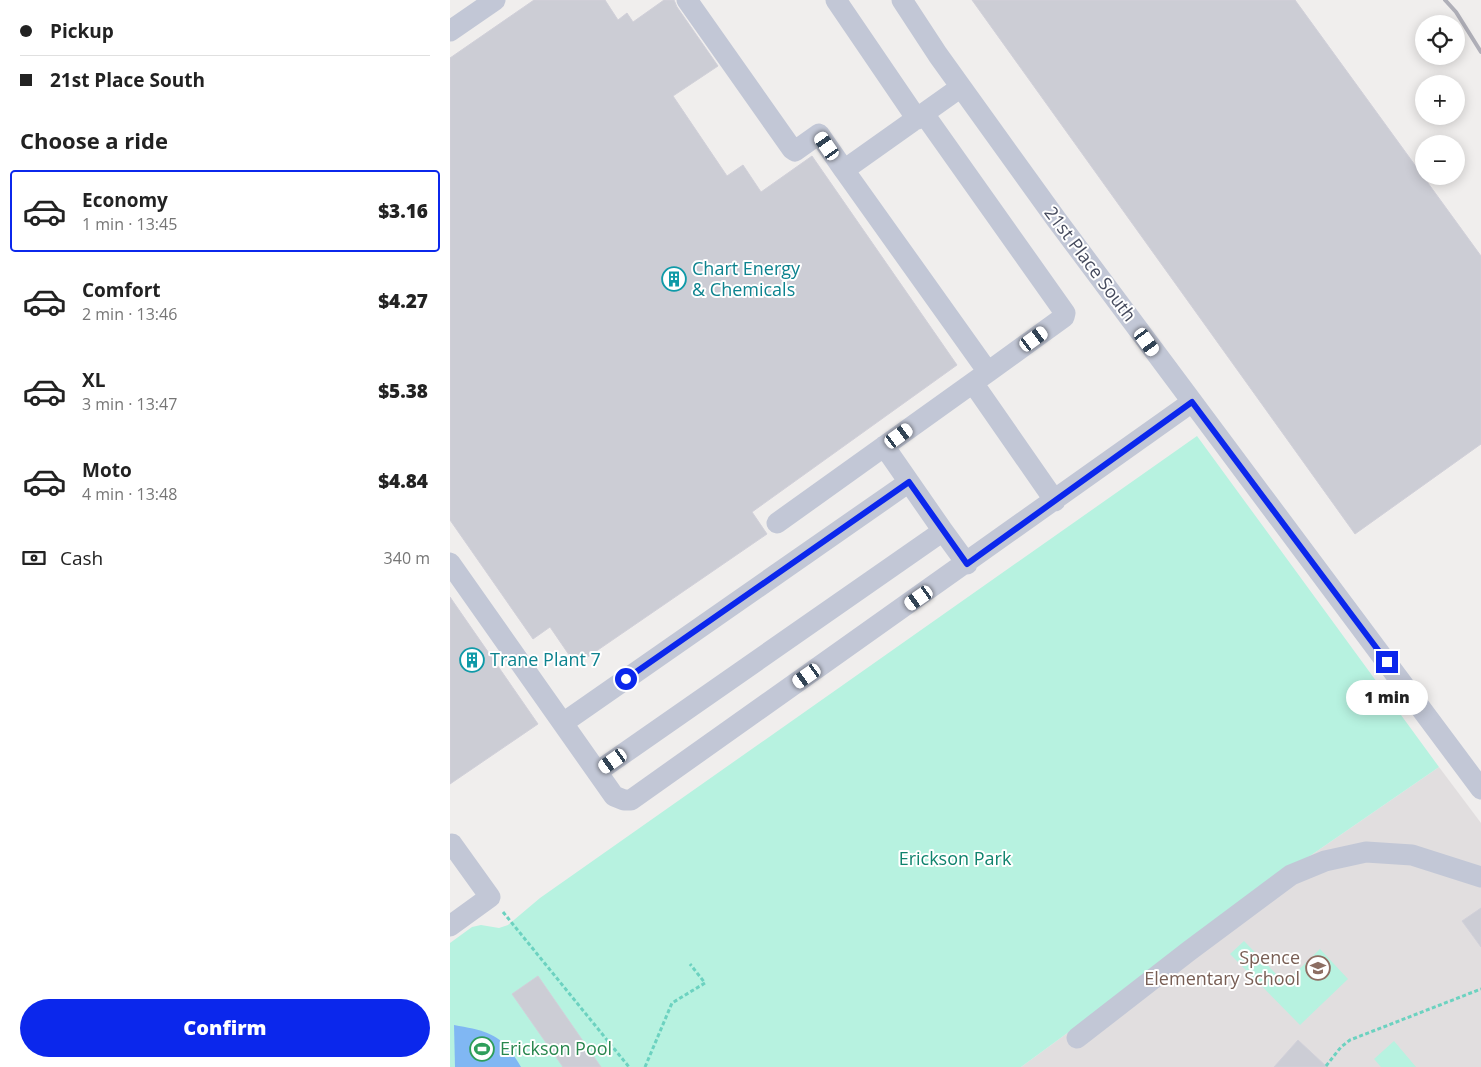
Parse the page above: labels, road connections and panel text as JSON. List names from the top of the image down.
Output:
{
  "streets": {
    "street": ["21st Place South"]
  },
  "parks": ["Erickson Park"],
  "places": {
    "building": ["Chart Energy & Chemicals", "Trane Plant 7"],
    "school or university": ["Spence Elementary School"],
    "sports": ["Erickson Pool"]
  },
  "page": {
    "banner": ["Pickup", "21st Place South"],
    "map_buttons": ["+", "−"],
    "heading": "Choose a ride",
    "list": [
      {
        "name": "Economy",
        "note": "1 min · 13:45",
        "value": "$3.16"
      },
      {
        "name": "Comfort",
        "note": "2 min · 13:46",
        "value": "$4.27"
      },
      {
        "name": "XL",
        "note": "3 min · 13:47",
        "value": "$5.38"
      },
      {
        "name": "Moto",
        "note": "4 min · 13:48",
        "value": "$4.84"
      }
    ],
    "pay": ["Cash", "340 m"],
    "bubble": "1 min",
    "buttons": "Confirm"
  }
}
